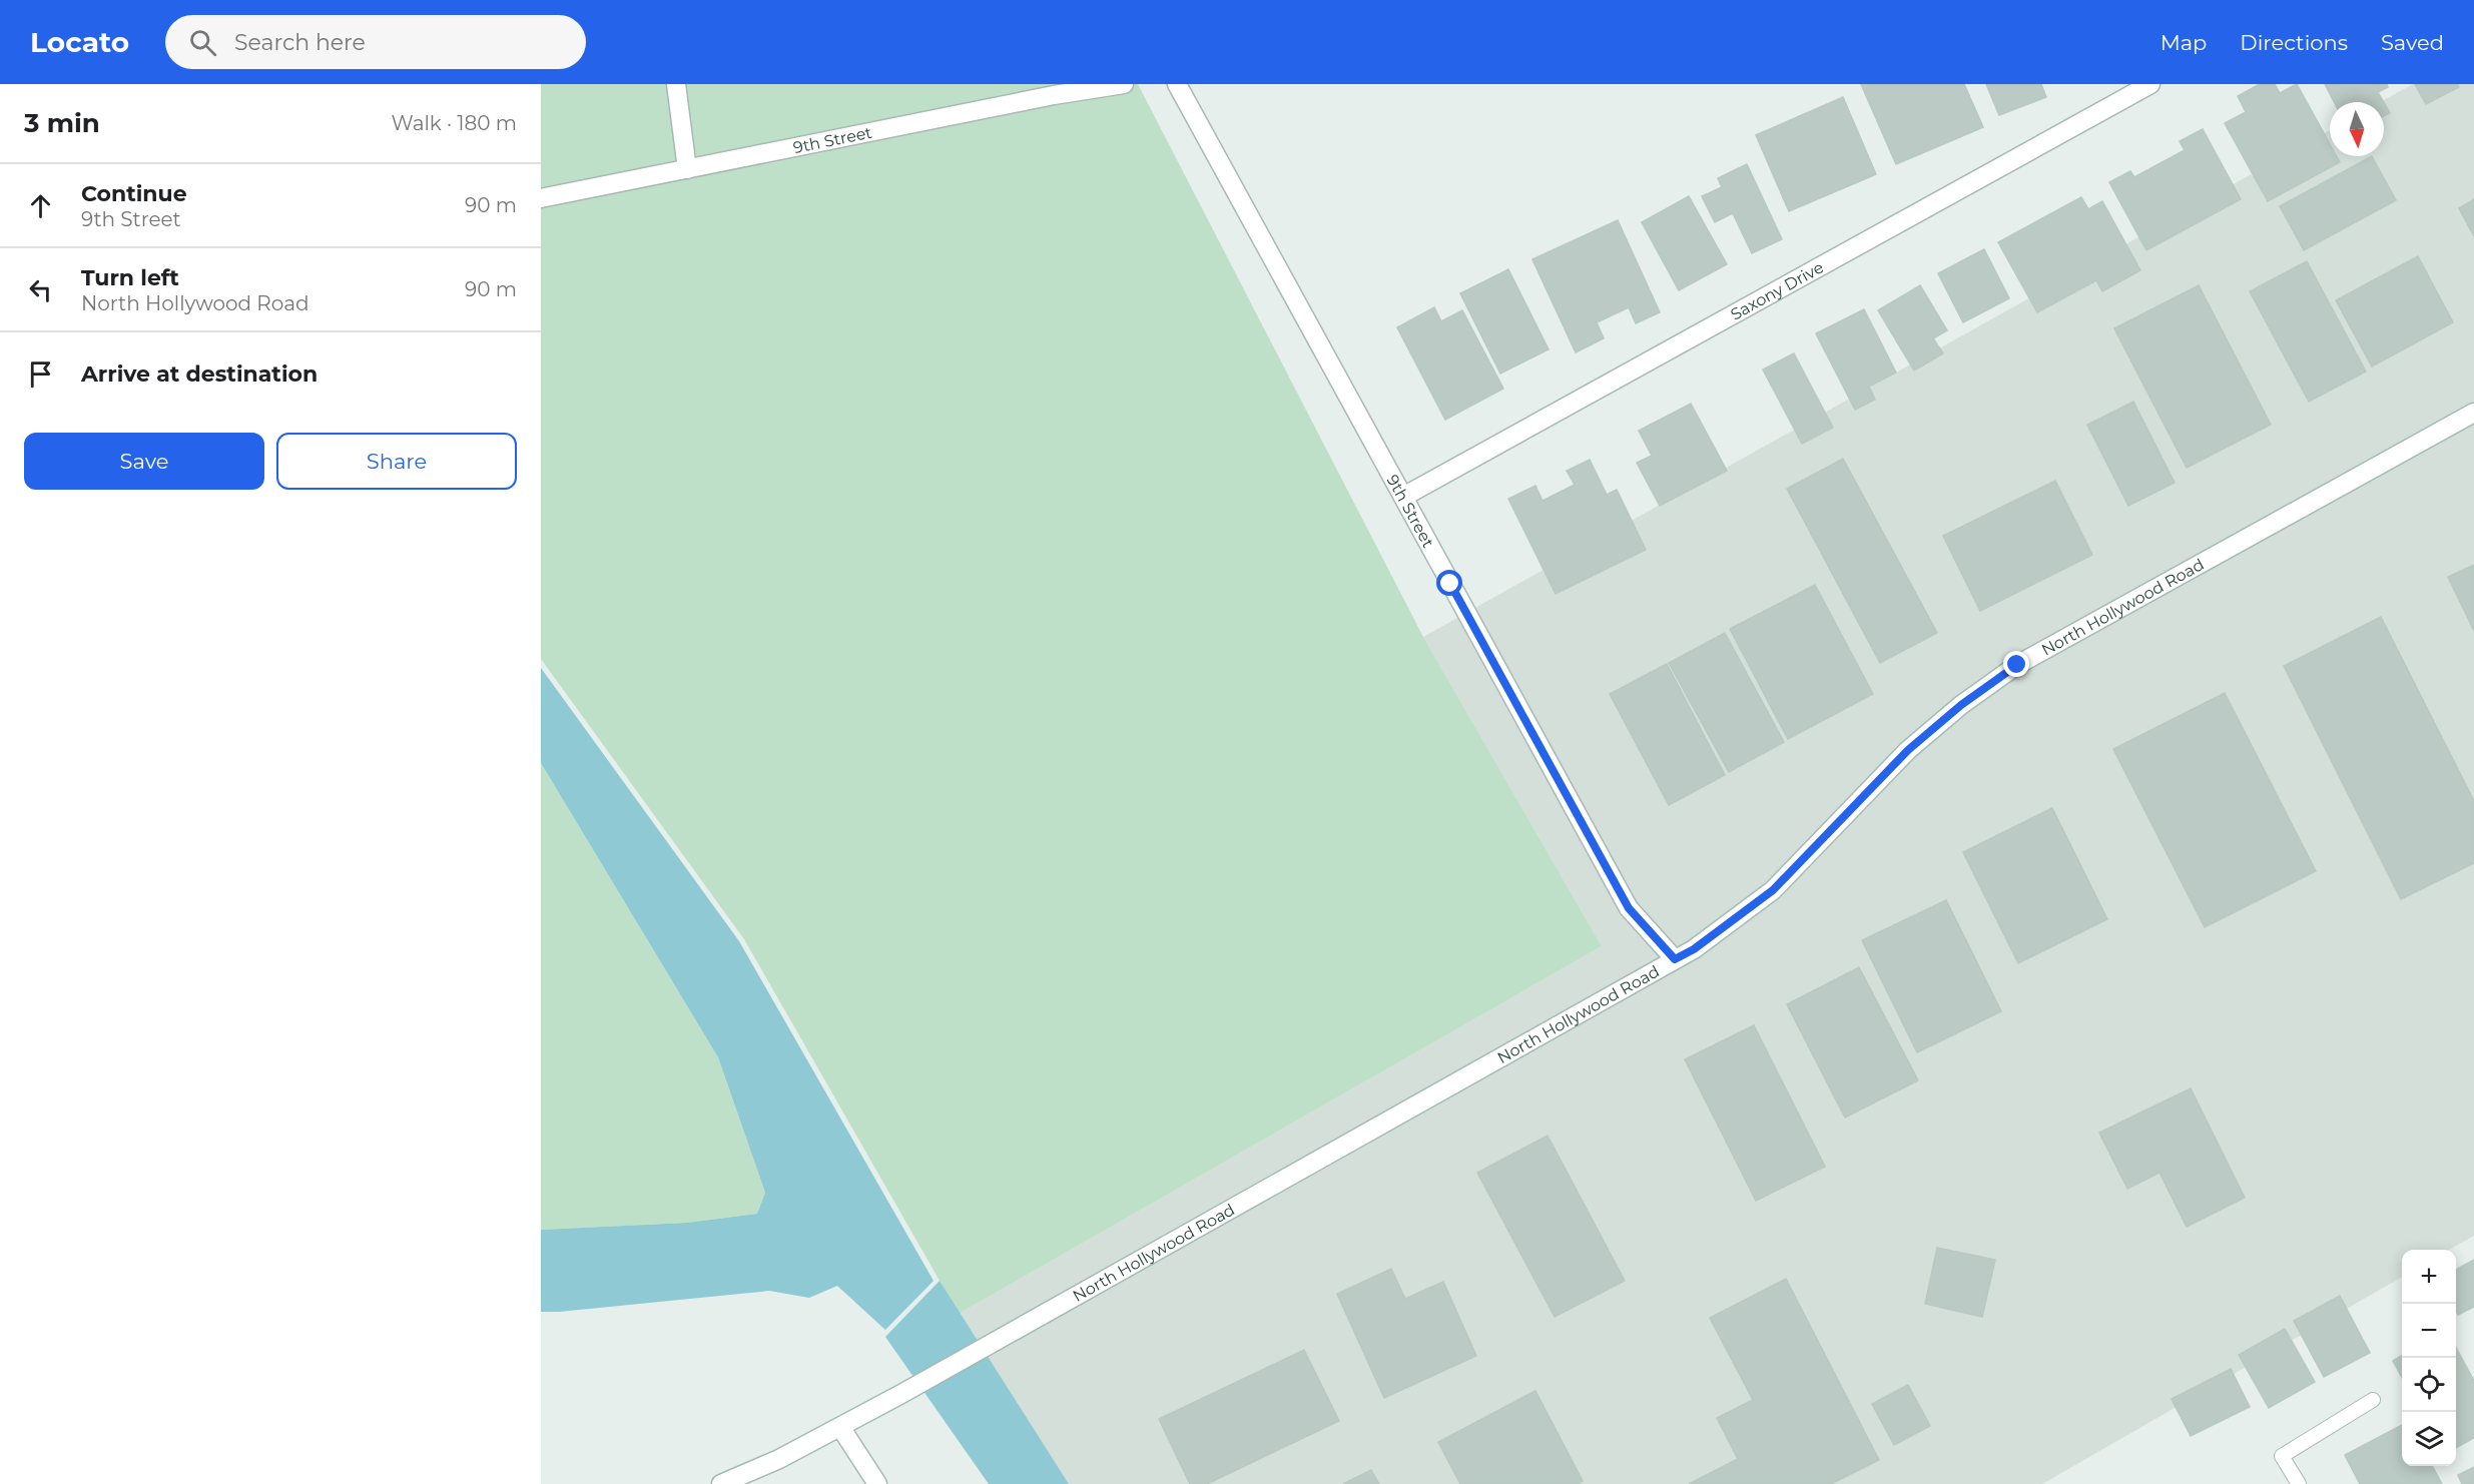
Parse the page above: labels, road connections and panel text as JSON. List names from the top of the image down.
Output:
{
  "streets": {
    "street": ["9th Street", "Saxony Drive", "North Hollywood Road"]
  },
  "crossings": [
    ["9th Street", "Saxony Drive"],
    ["9th Street", "North Hollywood Road"]
  ],
  "north": "bottom",
  "page": {
    "header": "Locato",
    "search": "Search here",
    "nav": ["Map", "Directions", "Saved"],
    "heading": ["3 min", "Walk · 180 m"],
    "list": [
      ["Continue", "9th Street", "90 m"],
      ["Turn left", "North Hollywood Road", "90 m"],
      "Arrive at destination"
    ],
    "buttons": ["Save", "Share"],
    "map_buttons": ["+", "−"]
  }
}
